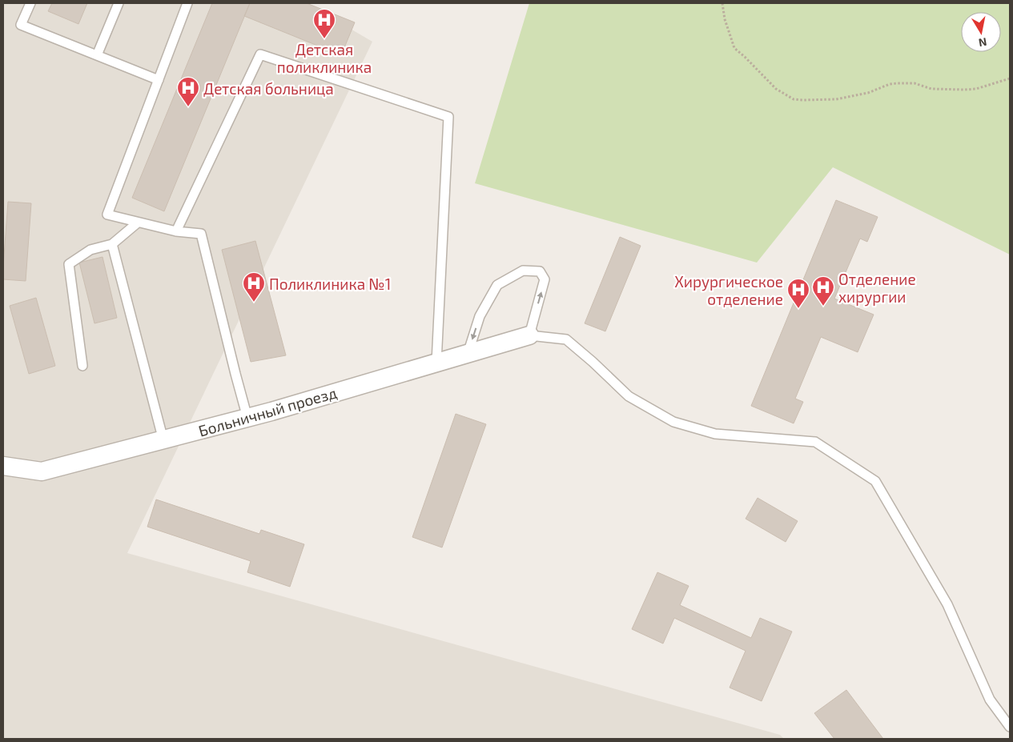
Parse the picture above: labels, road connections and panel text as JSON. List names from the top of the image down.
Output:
{
  "streets": {
    "street": ["Больничный проезд"]
  },
  "places": {
    "hospital": [
      "Детская поликлиника",
      "Детская больница",
      "Поликлиника №1",
      "Отделение хирургии",
      "Хирургическое отделение"
    ]
  },
  "north": "bottom"
}
